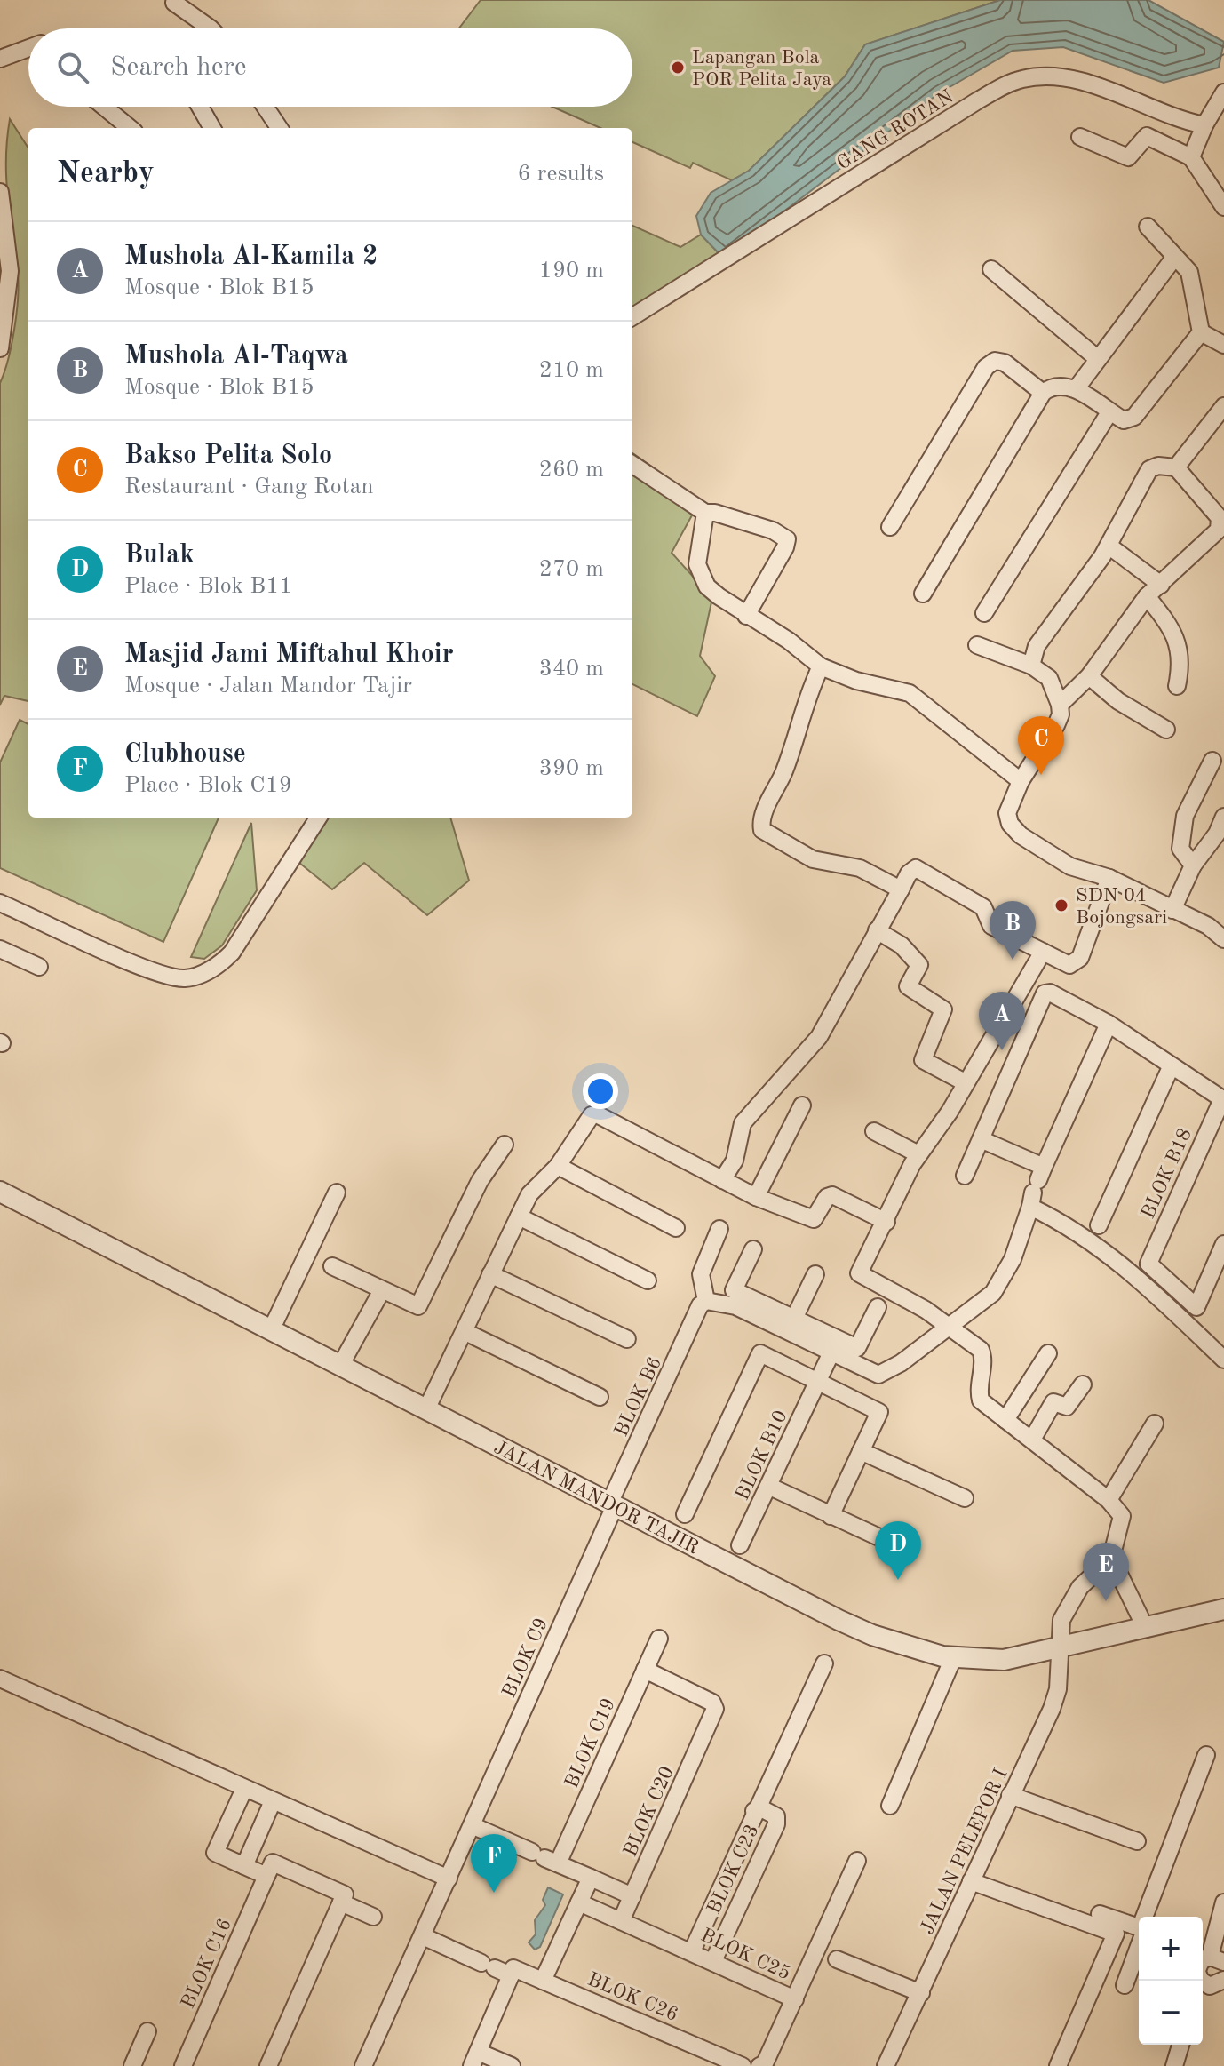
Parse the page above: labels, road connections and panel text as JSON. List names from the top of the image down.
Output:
{
  "streets": {
    "street": [
      "GANG ROTAN",
      "BLOK B18",
      "BLOK B6",
      "BLOK B10",
      "JALAN MANDOR TAJIR",
      "BLOK C9",
      "BLOK C19",
      "BLOK C20",
      "JALAN PELEPOR I",
      "BLOK C23",
      "BLOK C25",
      "BLOK C16",
      "BLOK C26"
    ]
  },
  "crossings": [
    ["BLOK B6", "JALAN MANDOR TAJIR"],
    ["BLOK B6", "BLOK C9"],
    ["JALAN MANDOR TAJIR", "BLOK C9"],
    ["JALAN MANDOR TAJIR", "JALAN PELEPOR I"],
    ["BLOK C19", "BLOK C20"],
    ["BLOK C20", "BLOK C25"],
    ["BLOK C23", "BLOK C25"]
  ],
  "places": ["Lapangan Bola POR Pelita Jaya", "SDN 04 Bojongsari"],
  "page": {
    "search": "Search here",
    "heading": ["Nearby", "6 results"],
    "list": [
      {
        "mark": "A",
        "name": "Mushola Al-Kamila 2",
        "note": "Mosque · Blok B15",
        "value": "190 m"
      },
      {
        "mark": "B",
        "name": "Mushola Al-Taqwa",
        "note": "Mosque · Blok B15",
        "value": "210 m"
      },
      {
        "mark": "C",
        "name": "Bakso Pelita Solo",
        "note": "Restaurant · Gang Rotan",
        "value": "260 m"
      },
      {
        "mark": "D",
        "name": "Bulak",
        "note": "Place · Blok B11",
        "value": "270 m"
      },
      {
        "mark": "E",
        "name": "Masjid Jami Miftahul Khoir",
        "note": "Mosque · Jalan Mandor Tajir",
        "value": "340 m"
      },
      {
        "mark": "F",
        "name": "Clubhouse",
        "note": "Place · Blok C19",
        "value": "390 m"
      }
    ],
    "pins": [
      "C",
      "B",
      "A",
      "D",
      "E",
      "F"
    ],
    "map_buttons": ["+", "−"]
  }
}
